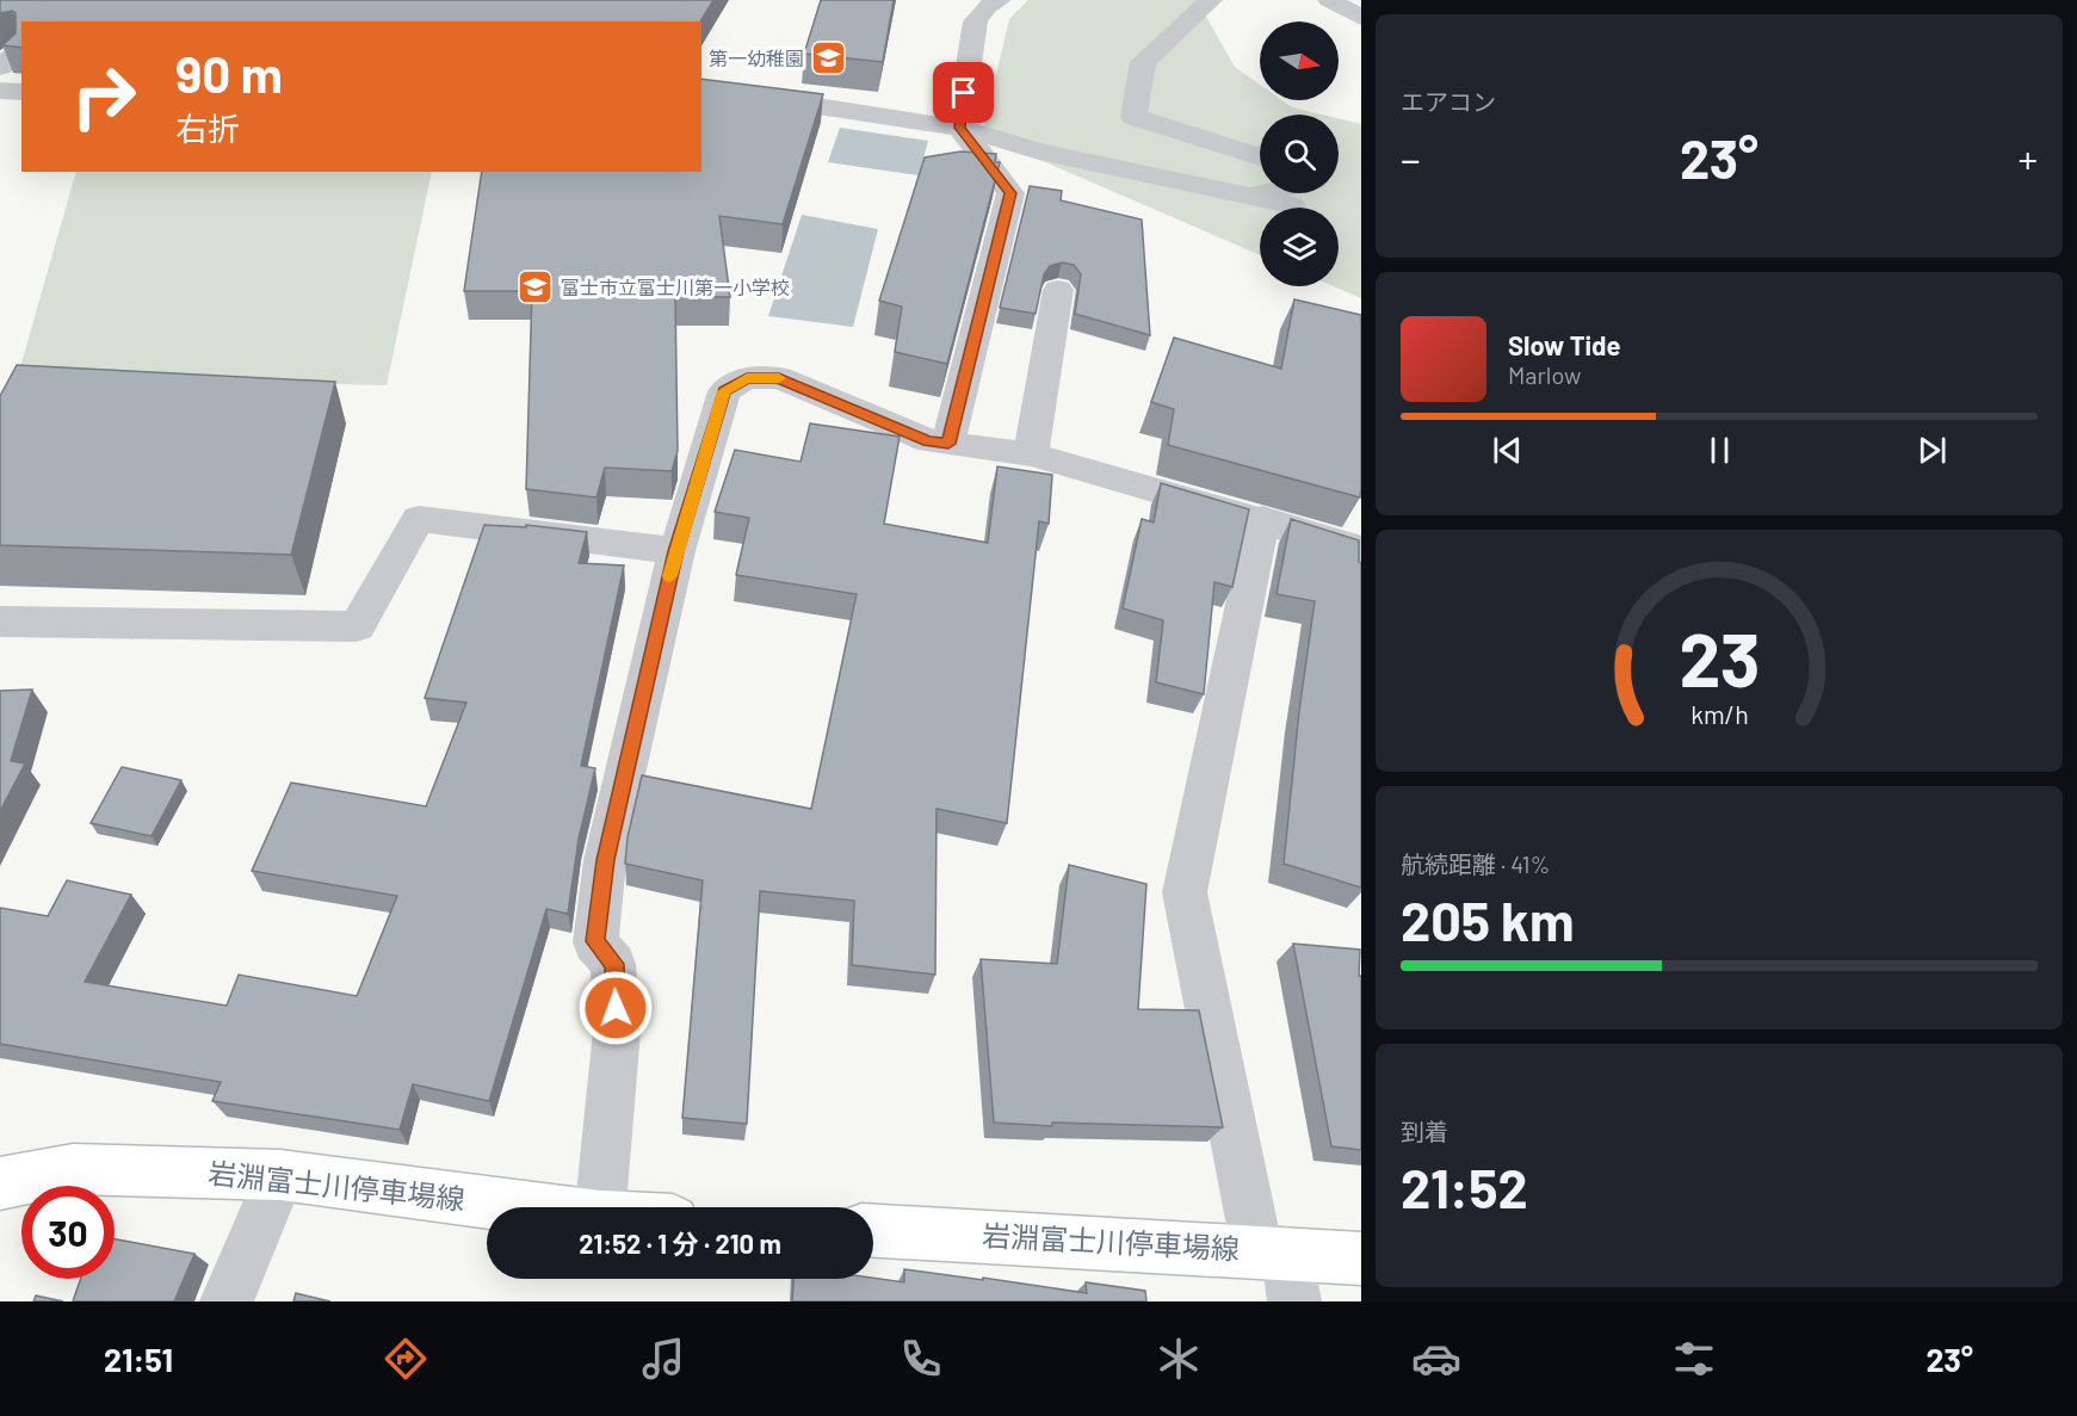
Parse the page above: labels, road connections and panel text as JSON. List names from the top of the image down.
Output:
{
  "streets": {
    "main road": ["岩淵富士川停車場線"]
  },
  "places": {
    "school or university": ["第一幼稚園", "富士市立富士川第一小学校"]
  },
  "north": "right",
  "page": {
    "tile": [
      "エアコン",
      ["航続距離 · 41%", "205 km"],
      ["到着", "21:52"]
    ],
    "turn": ["90 m", "右折"],
    "heat": ["−", "23°", "+"],
    "song": ["Slow Tide", "Marlow"],
    "limit": "30",
    "trip": "21:52 · 1 分 · 210 m",
    "tabs": ["21:51", "23°"],
    "gauge": ["23", "km/h"]
  }
}
